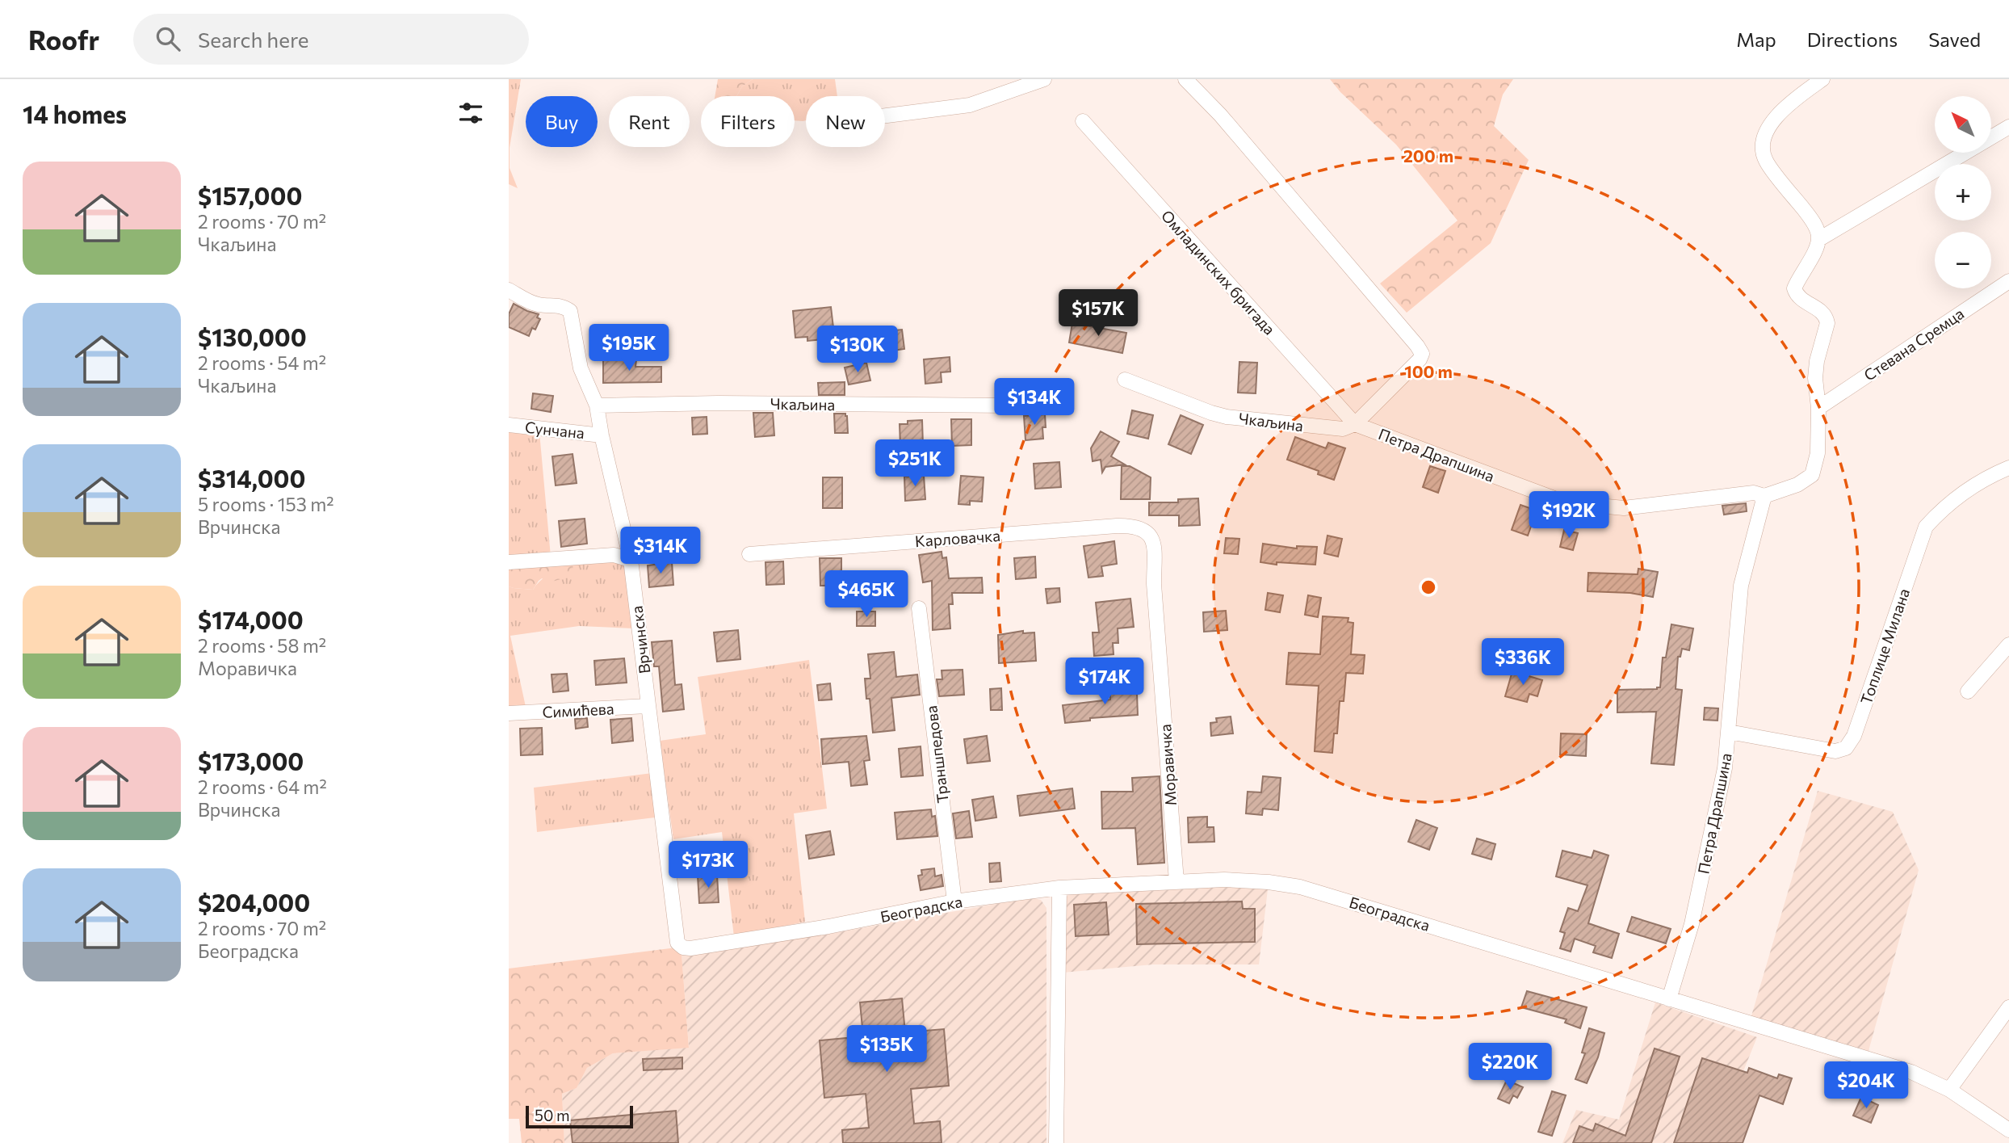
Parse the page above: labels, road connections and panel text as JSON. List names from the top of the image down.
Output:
{
  "streets": {
    "street": [
      "Омладинских бригада",
      "Стевана Сремца",
      "Чкаљина",
      "Сунчана",
      "Петра Драпшина",
      "Карловачка",
      "Врчинска",
      "Топлице Милана",
      "Симићева",
      "Траншпедова",
      "Моравичка",
      "Београдска"
    ]
  },
  "crossings": [
    ["Омладинских бригада", "Чкаљина"],
    ["Омладинских бригада", "Петра Драпшина"],
    ["Чкаљина", "Петра Драпшина"],
    ["Чкаљина", "Врчинска"],
    ["Сунчана", "Врчинска"],
    ["Петра Драпшина", "Топлице Милана"],
    ["Петра Драпшина", "Београдска"],
    ["Карловачка", "Моравичка"],
    ["Врчинска", "Симићева"],
    ["Врчинска", "Београдска"],
    ["Траншпедова", "Београдска"],
    ["Моравичка", "Београдска"]
  ],
  "scale_bar": "50 m",
  "north": "top left",
  "page": {
    "header": "Roofr",
    "search": "Search here",
    "nav": ["Map", "Directions", "Saved"],
    "heading": "14 homes",
    "map_buttons": ["+", "−"],
    "chip": [
      "Buy",
      "Rent",
      "Filters",
      "New"
    ],
    "list": [
      {
        "name": "$157,000",
        "note": "2 rooms · 70 m² · Чкаљина"
      },
      {
        "name": "$130,000",
        "note": "2 rooms · 54 m² · Чкаљина"
      },
      {
        "name": "$314,000",
        "note": "5 rooms · 153 m² · Врчинска"
      },
      {
        "name": "$174,000",
        "note": "2 rooms · 58 m² · Моравичка"
      },
      {
        "name": "$173,000",
        "note": "2 rooms · 64 m² · Врчинска"
      },
      {
        "name": "$204,000",
        "note": "2 rooms · 70 m² · Београдска"
      }
    ],
    "price": [
      "$157K",
      "$195K",
      "$130K",
      "$134K",
      "$251K",
      "$192K",
      "$314K",
      "$465K",
      "$336K",
      "$174K",
      "$173K",
      "$135K",
      "$220K",
      "$204K"
    ],
    "scale": "50 m"
  },
  "rings": ["200 m", "100 m"]
}
